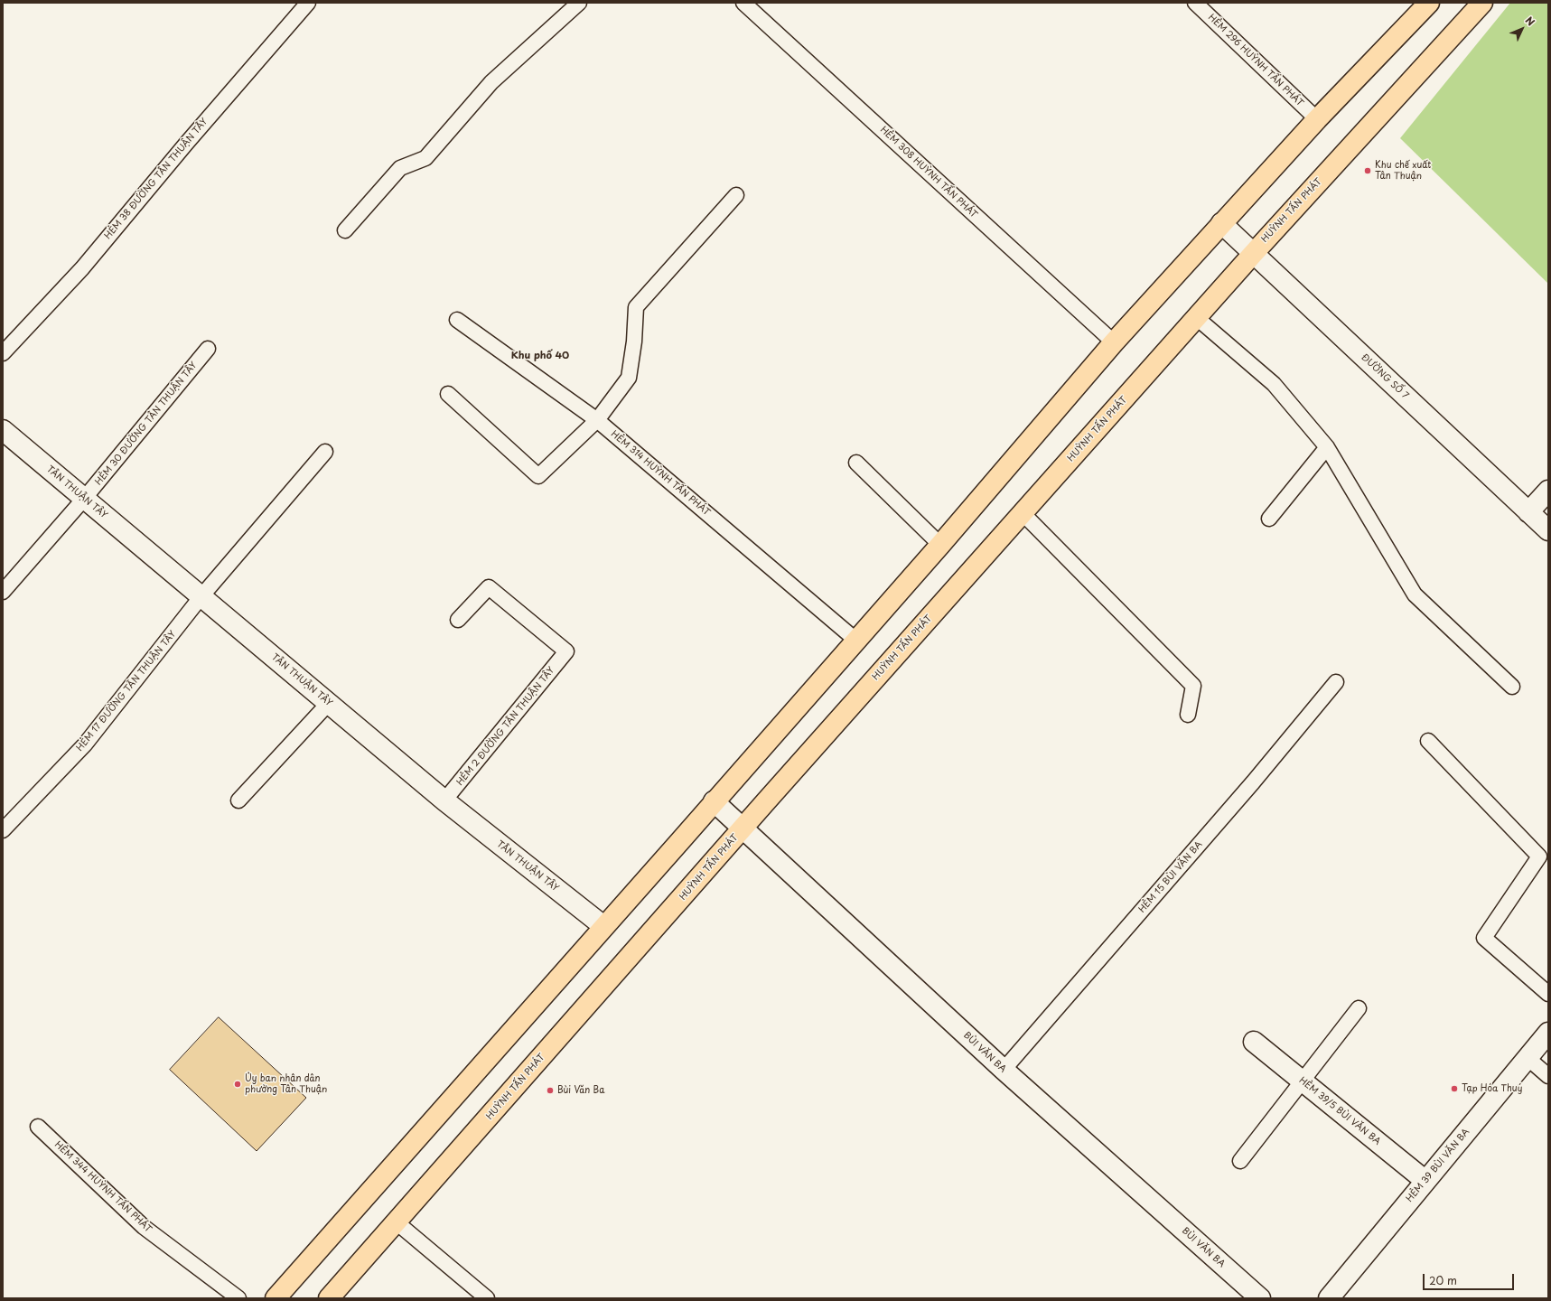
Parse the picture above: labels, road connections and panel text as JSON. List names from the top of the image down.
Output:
{
  "streets": {
    "main road": ["HUỲNH TẤN PHÁT"],
    "street": [
      "ĐƯỜNG SỐ 7",
      "TÂN THUẬN TÂY",
      "BÙI VĂN BA",
      "HẺM 39/5 BÙI VĂN BA",
      "HẺM 39 BÙI VĂN BA"
    ],
    "lane": [
      "HẺM 296 HUỲNH TẤN PHÁT",
      "HẺM 308 HUỲNH TẤN PHÁT",
      "HẺM 38 ĐƯỜNG TÂN THUẬN TÂY",
      "HẺM 30 ĐƯỜNG TÂN THUẬN TÂY",
      "HẺM 314 HUỲNH TẤN PHÁT",
      "HẺM 17 ĐƯỜNG TÂN THUẬN TÂY",
      "HẺM 2 ĐƯỜNG TÂN THUẬN TÂY",
      "HẺM 15 BÙI VĂN BA",
      "HẺM 344 HUỲNH TẤN PHÁT"
    ]
  },
  "crossings": [
    ["HUỲNH TẤN PHÁT", "ĐƯỜNG SỐ 7"],
    ["HUỲNH TẤN PHÁT", "BÙI VĂN BA"],
    ["HẺM 30 ĐƯỜNG TÂN THUẬN TÂY", "TÂN THUẬN TÂY"],
    ["TÂN THUẬN TÂY", "HẺM 17 ĐƯỜNG TÂN THUẬN TÂY"],
    ["TÂN THUẬN TÂY", "HẺM 2 ĐƯỜNG TÂN THUẬN TÂY"],
    ["HẺM 15 BÙI VĂN BA", "BÙI VĂN BA"],
    ["HẺM 39/5 BÙI VĂN BA", "HẺM 39 BÙI VĂN BA"]
  ],
  "districts": ["Khu phố 40"],
  "places": [
    "Khu chế xuất Tân Thuận",
    "Ủy ban nhân dân phường Tân Thuận",
    "Tạp Hóa Thuý",
    "Bùi Văn Ba"
  ],
  "scale_bar": "20 m",
  "north": "top right"
}
